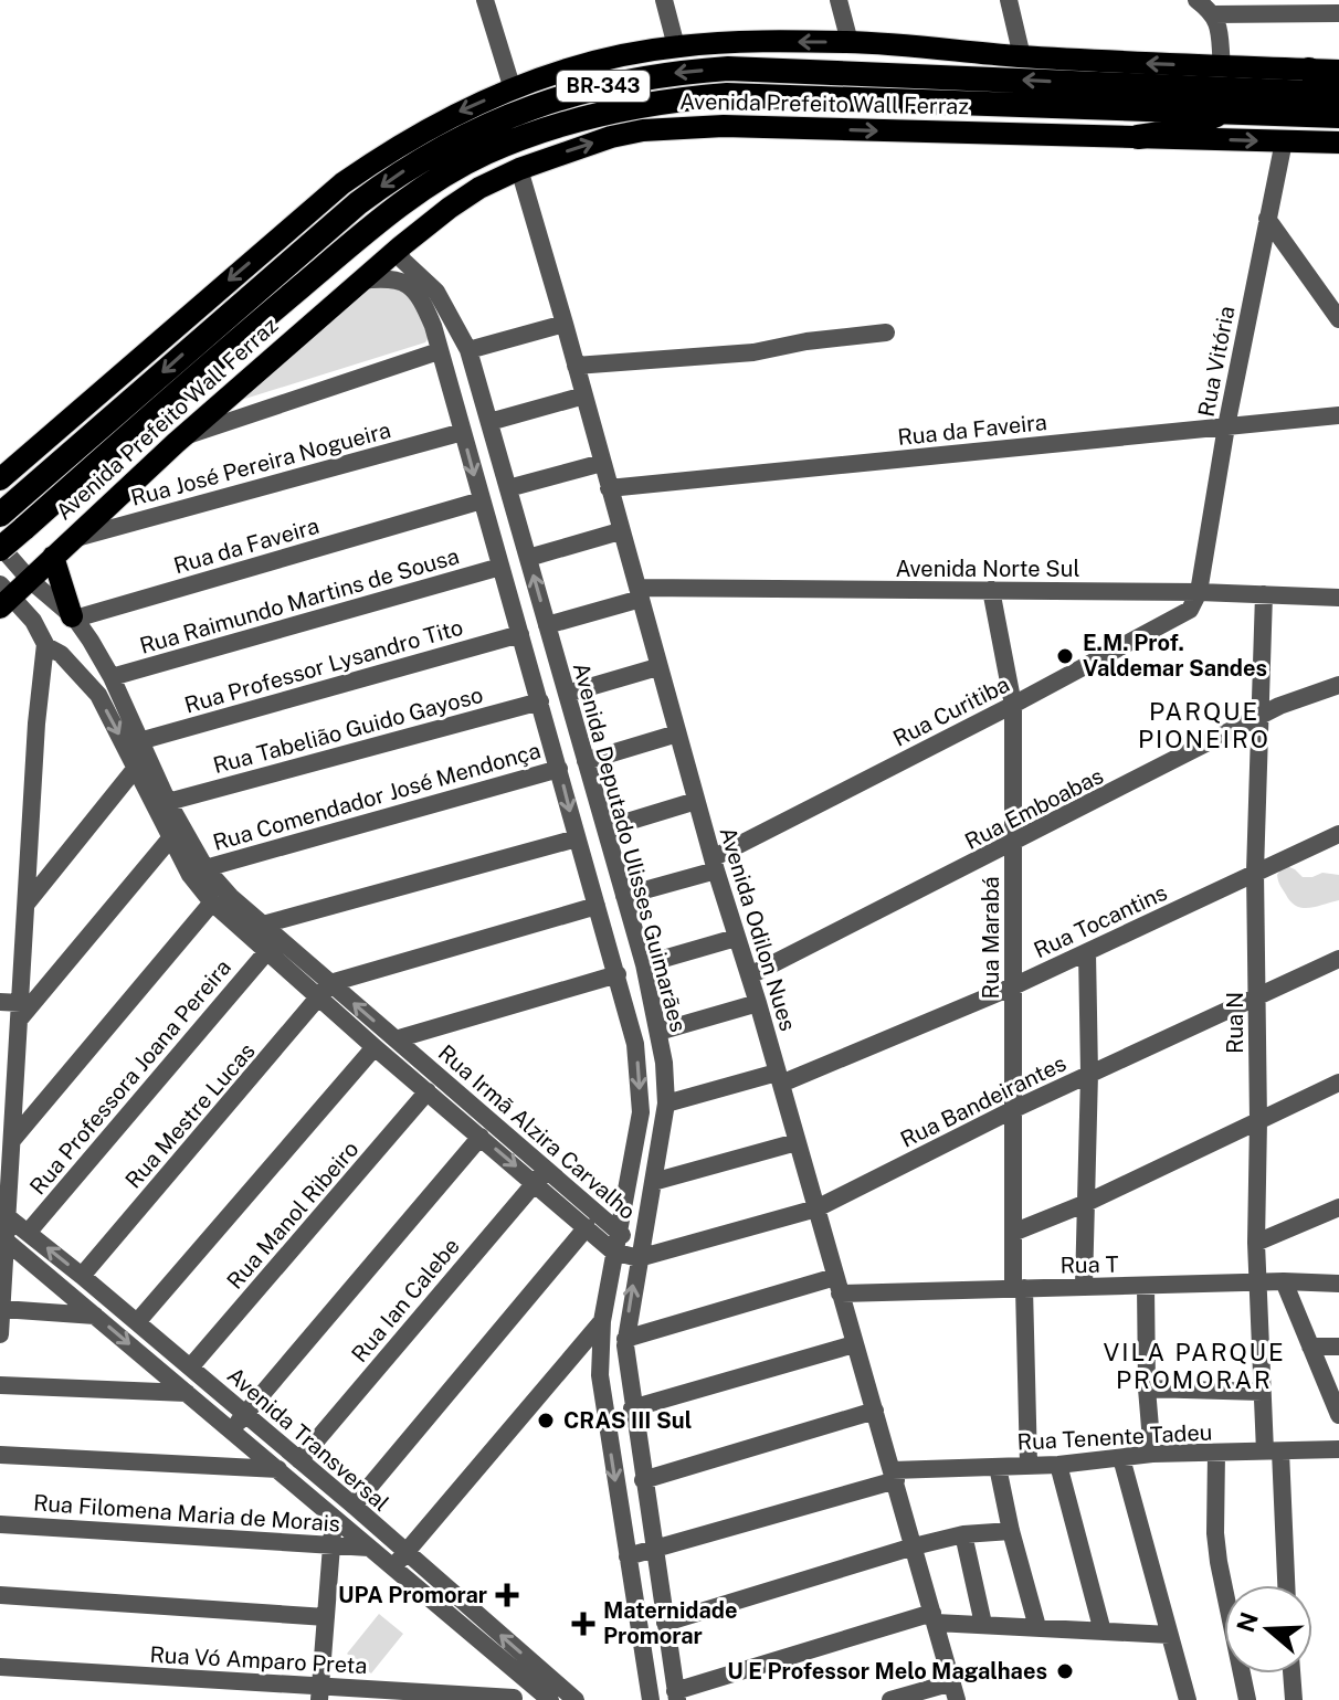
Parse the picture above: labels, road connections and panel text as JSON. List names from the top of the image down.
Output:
{
  "streets": {
    "highway": ["BR-343", "Avenida Prefeito Wall Ferraz"],
    "street": [
      "Rua Vitória",
      "Rua da Faveira",
      "Rua José Pereira Nogueira",
      "Avenida Norte Sul",
      "Rua Raimundo Martins de Sousa",
      "Rua Professor Lysandro Tito",
      "Rua Curitiba",
      "Rua Tabelião Guido Gayoso",
      "Rua Comendador José Mendonça",
      "Rua Emboabas",
      "Avenida Deputado Ulisses Guimarães",
      "Rua Tocantins",
      "Avenida Odilon Nues",
      "Rua Marabá",
      "Rua N",
      "Rua Professora Joana Pereira",
      "Rua Bandeirantes",
      "Rua Mestre Lucas",
      "Rua Irmã Alzira Carvalho",
      "Rua Manol Ribeiro",
      "Rua T",
      "Rua Ian Calebe",
      "Rua Tenente Tadeu",
      "Avenida Transversal",
      "Rua Filomena Maria de Morais",
      "Rua Vó Amparo Preta"
    ]
  },
  "crossings": [
    ["Avenida Prefeito Wall Ferraz", "Rua Vitória"],
    ["Avenida Prefeito Wall Ferraz", "Rua José Pereira Nogueira"],
    ["Avenida Prefeito Wall Ferraz", "Avenida Deputado Ulisses Guimarães"],
    ["Avenida Prefeito Wall Ferraz", "Avenida Odilon Nues"],
    ["Avenida Prefeito Wall Ferraz", "Rua Irmã Alzira Carvalho"],
    ["Rua Vitória", "Rua da Faveira"],
    ["Rua Vitória", "Avenida Norte Sul"],
    ["Rua Vitória", "Rua Curitiba"],
    ["Rua da Faveira", "Avenida Deputado Ulisses Guimarães"],
    ["Rua da Faveira", "Avenida Odilon Nues"],
    ["Rua da Faveira", "Rua Irmã Alzira Carvalho"],
    ["Rua José Pereira Nogueira", "Avenida Deputado Ulisses Guimarães"],
    ["Avenida Norte Sul", "Rua Curitiba"],
    ["Avenida Norte Sul", "Avenida Deputado Ulisses Guimarães"],
    ["Avenida Norte Sul", "Avenida Odilon Nues"],
    ["Avenida Norte Sul", "Rua Marabá"],
    ["Avenida Norte Sul", "Rua N"],
    ["Rua Raimundo Martins de Sousa", "Avenida Deputado Ulisses Guimarães"],
    ["Rua Raimundo Martins de Sousa", "Rua Irmã Alzira Carvalho"],
    ["Rua Professor Lysandro Tito", "Avenida Deputado Ulisses Guimarães"],
    ["Rua Professor Lysandro Tito", "Rua Irmã Alzira Carvalho"],
    ["Rua Curitiba", "Avenida Deputado Ulisses Guimarães"],
    ["Rua Curitiba", "Avenida Odilon Nues"],
    ["Rua Curitiba", "Rua Marabá"],
    ["Rua Tabelião Guido Gayoso", "Avenida Deputado Ulisses Guimarães"],
    ["Rua Tabelião Guido Gayoso", "Rua Irmã Alzira Carvalho"],
    ["Rua Comendador José Mendonça", "Avenida Deputado Ulisses Guimarães"],
    ["Rua Comendador José Mendonça", "Rua Irmã Alzira Carvalho"],
    ["Rua Emboabas", "Avenida Odilon Nues"],
    ["Rua Emboabas", "Rua Marabá"],
    ["Rua Emboabas", "Rua N"],
    ["Avenida Deputado Ulisses Guimarães", "Rua Tocantins"],
    ["Avenida Deputado Ulisses Guimarães", "Rua Bandeirantes"],
    ["Avenida Deputado Ulisses Guimarães", "Rua Irmã Alzira Carvalho"],
    ["Avenida Deputado Ulisses Guimarães", "Rua T"],
    ["Avenida Deputado Ulisses Guimarães", "Rua Tenente Tadeu"],
    ["Rua Tocantins", "Avenida Odilon Nues"],
    ["Rua Tocantins", "Rua Marabá"],
    ["Rua Tocantins", "Rua N"],
    ["Avenida Odilon Nues", "Rua Bandeirantes"],
    ["Avenida Odilon Nues", "Rua T"],
    ["Avenida Odilon Nues", "Rua Tenente Tadeu"],
    ["Rua Marabá", "Rua Bandeirantes"],
    ["Rua Marabá", "Rua T"],
    ["Rua Marabá", "Rua Tenente Tadeu"],
    ["Rua N", "Rua Bandeirantes"],
    ["Rua N", "Rua T"],
    ["Rua N", "Rua Tenente Tadeu"],
    ["Rua Professora Joana Pereira", "Rua Irmã Alzira Carvalho"],
    ["Rua Professora Joana Pereira", "Avenida Transversal"],
    ["Rua Bandeirantes", "Rua Irmã Alzira Carvalho"],
    ["Rua Mestre Lucas", "Rua Irmã Alzira Carvalho"],
    ["Rua Mestre Lucas", "Avenida Transversal"],
    ["Rua Irmã Alzira Carvalho", "Rua Manol Ribeiro"],
    ["Rua Irmã Alzira Carvalho", "Rua Ian Calebe"],
    ["Rua Manol Ribeiro", "Avenida Transversal"],
    ["Rua Ian Calebe", "Avenida Transversal"],
    ["Avenida Transversal", "Rua Filomena Maria de Morais"]
  ],
  "districts": ["PARQUE PIONEIRO", "VILA PARQUE PROMORAR"],
  "places": {
    "other": ["E.M. Prof. Valdemar Sandes", "CRAS III Sul", "U E Professor Melo Magalhaes"],
    "health": ["UPA Promorar", "Maternidade Promorar"]
  },
  "north": "left"
}
